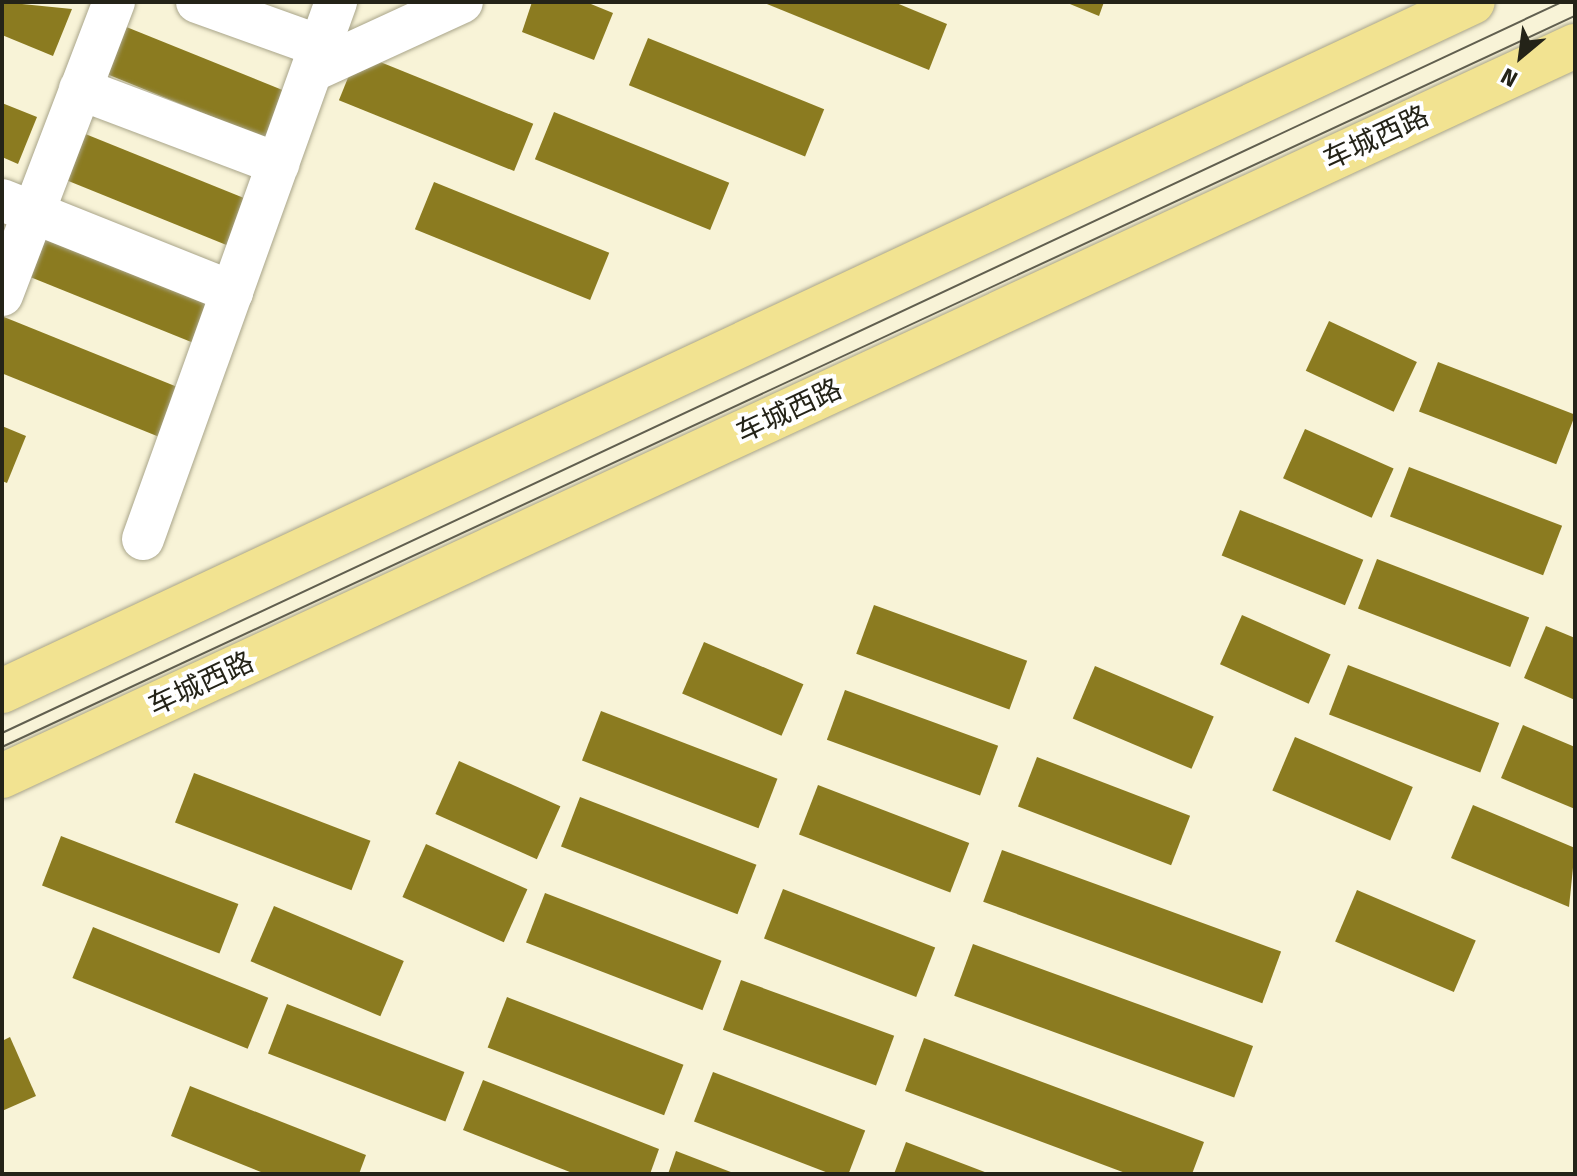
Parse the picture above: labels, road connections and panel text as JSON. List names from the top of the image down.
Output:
{
  "streets": {
    "main road": ["车城西路"]
  },
  "north": "bottom left"
}
